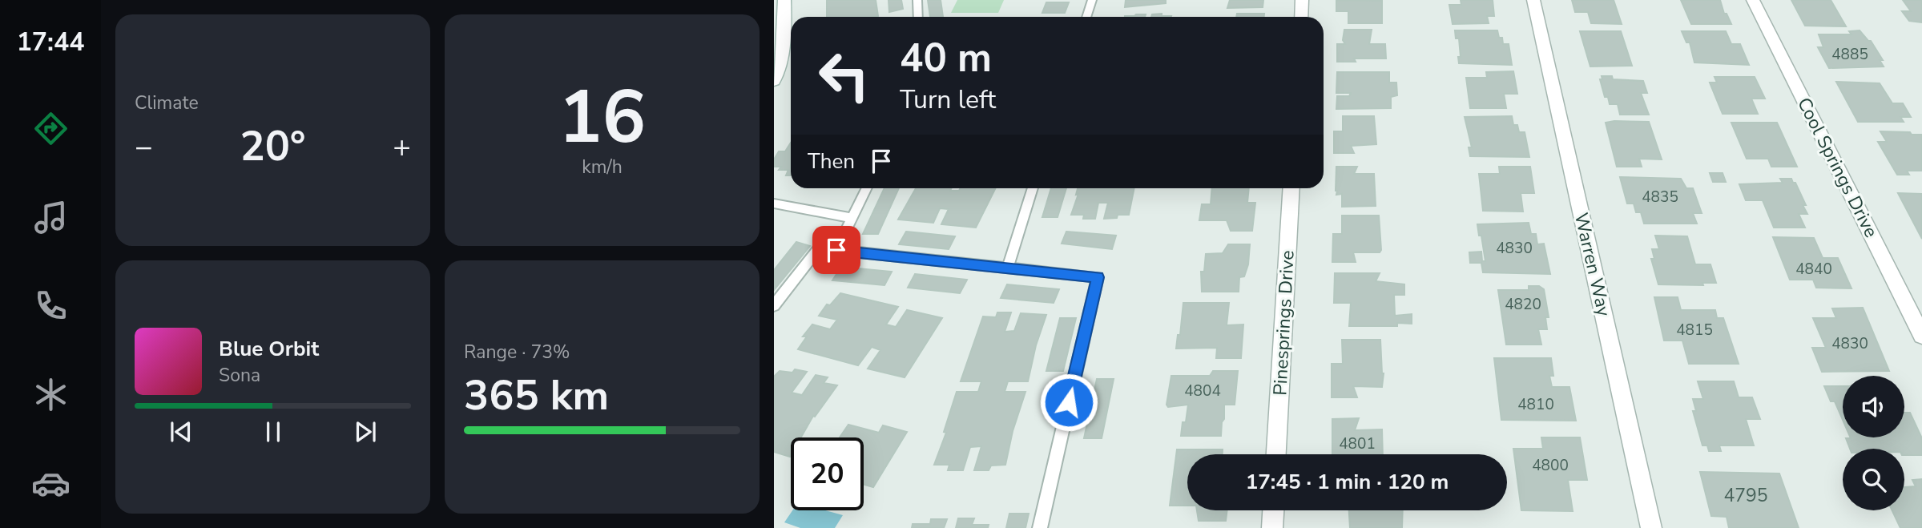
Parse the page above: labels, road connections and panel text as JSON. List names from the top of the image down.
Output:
{
  "streets": {
    "street": ["Cool Springs Drive", "Warren Way", "Pinesprings Drive"]
  },
  "house_numbers": [
    "4885",
    "4835",
    "4830",
    "4840",
    "4820",
    "4815",
    "4830",
    "4804",
    "4810",
    "4801",
    "4800",
    "4795"
  ],
  "page": {
    "tabs": "17:44",
    "tile": [
      "Climate",
      ["16", "km/h"],
      ["Range · 73%", "365 km"]
    ],
    "turn": ["40 m", "Turn left"],
    "heat": ["−", "20°", "+"],
    "then": "Then",
    "song": ["Blue Orbit", "Sona"],
    "limit": "20",
    "trip": "17:45 · 1 min · 120 m"
  }
}
